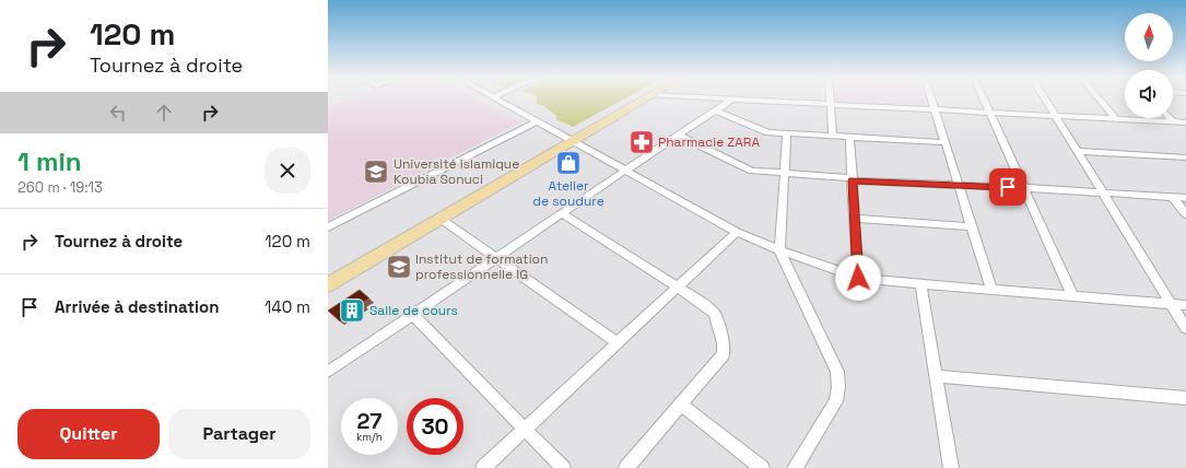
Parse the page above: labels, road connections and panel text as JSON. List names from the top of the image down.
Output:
{
  "places": {
    "pharmacy": ["Pharmacie ZARA"],
    "shop": ["Atelier de soudure"],
    "school or university": ["Université islamique Koubia Sonuci", "Institut de formation professionnelle IG"],
    "building": ["Salle de cours"]
  },
  "north": "top",
  "page": {
    "turn": ["120 m", "Tournez à droite"],
    "heading": ["1 min", "260 m · 19:13"],
    "list": [
      {
        "name": "Tournez à droite",
        "value": "120 m"
      },
      {
        "name": "Arrivée à destination",
        "value": "140 m"
      }
    ],
    "speed": "27 km/h",
    "limit": "30",
    "buttons": ["Quitter", "Partager"]
  }
}
